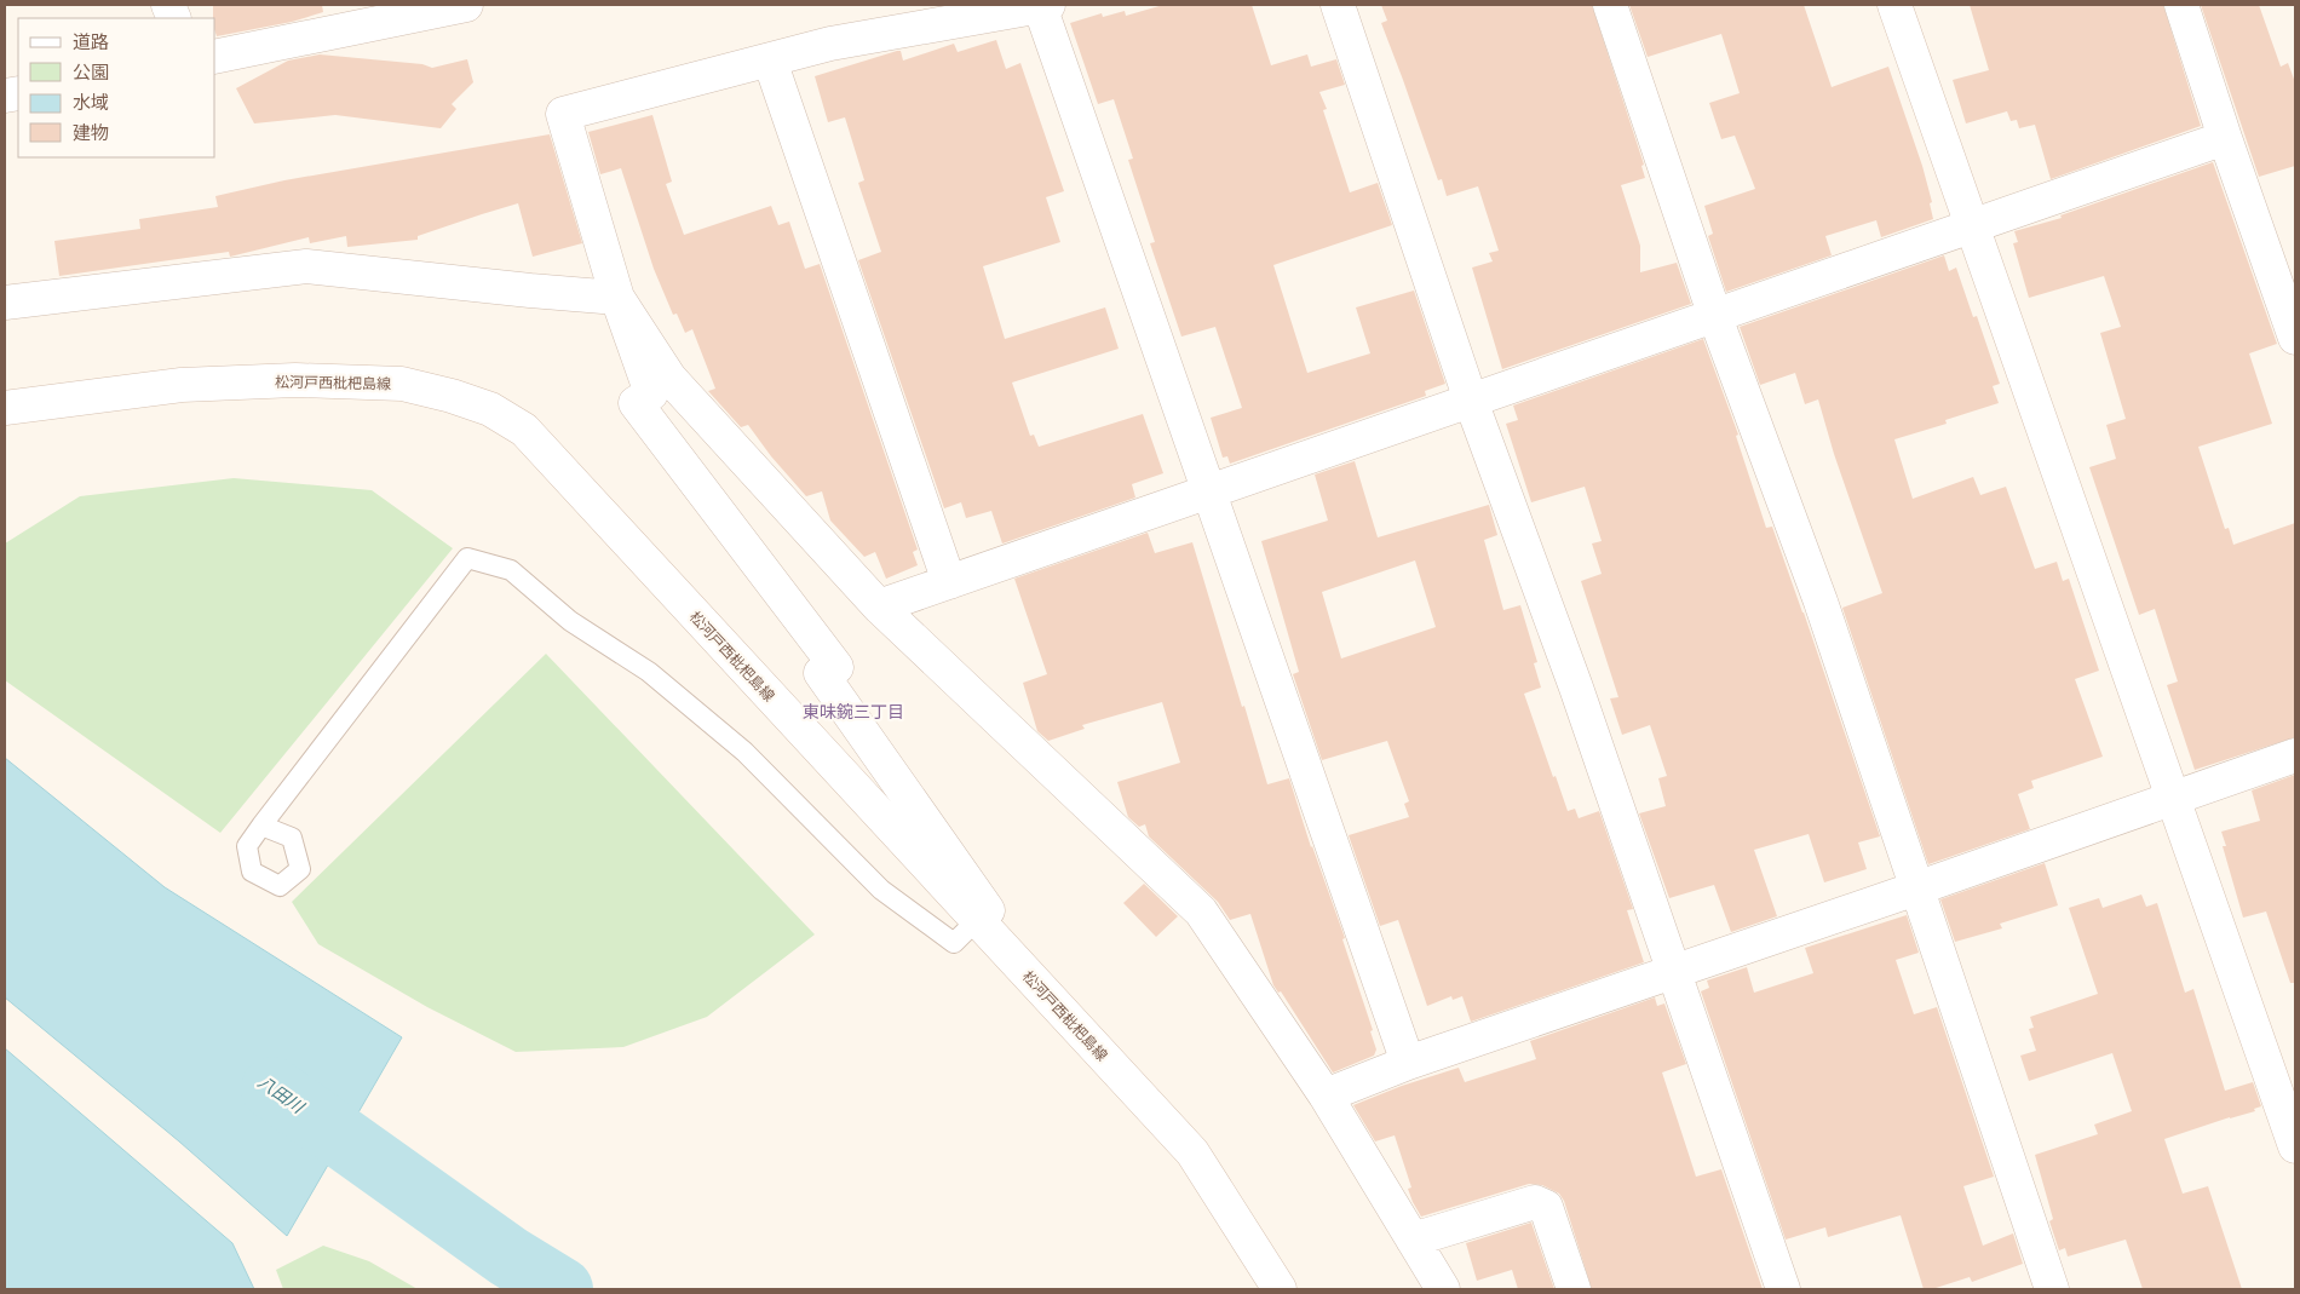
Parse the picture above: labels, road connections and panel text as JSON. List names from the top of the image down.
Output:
{
  "streets": {
    "street": ["松河戸西枇杷島線"]
  },
  "districts": ["東味鋺三丁目"],
  "water": ["八田川"],
  "legend": [
    "道路",
    "公園",
    "水域",
    "建物"
  ]
}
